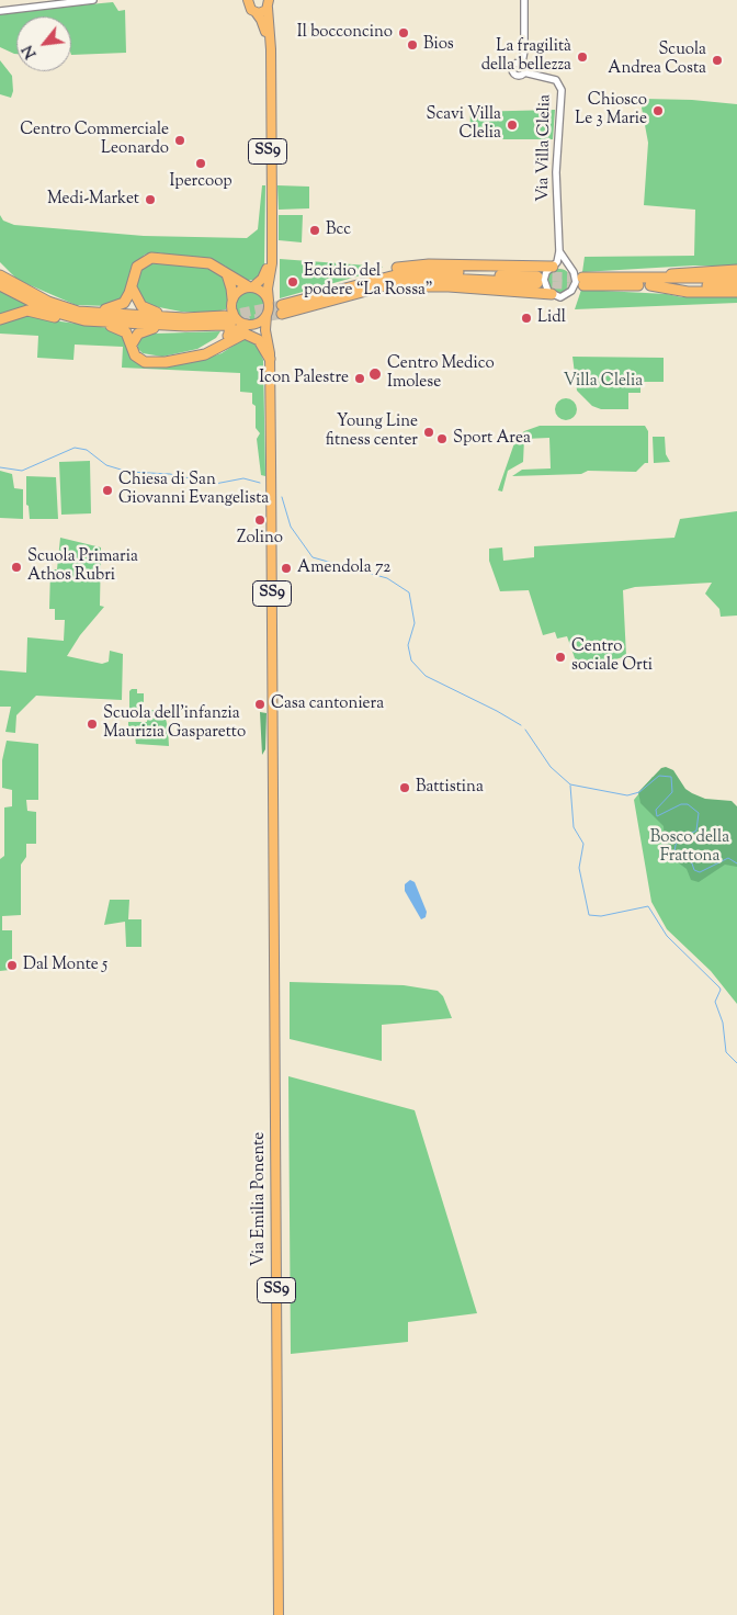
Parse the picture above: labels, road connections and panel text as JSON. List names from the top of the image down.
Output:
{
  "streets": {
    "main road": ["SS9", "Via Emilia Ponente"],
    "street": ["Via Villa Clelia"]
  },
  "crossings": [
    ["SS9", "Via Emilia Ponente"]
  ],
  "parks": ["Villa Clelia", "Bosco della Frattona"],
  "places": [
    "Il bocconcino",
    "Bios",
    "La fragilità della bellezza",
    "Scuola Andrea Costa",
    "Chiosco Le 3 Marie",
    "Scavi Villa Clelia",
    "Centro Commerciale Leonardo",
    "Ipercoop",
    "Medi-Market",
    "Bcc",
    "Eccidio del podere “La Rossa”",
    "Lidl",
    "Centro Medico Imolese",
    "Icon Palestre",
    "Young Line fitness center",
    "Sport Area",
    "Chiesa di San Giovanni Evangelista",
    "Zolino",
    "Scuola Primaria Athos Rubri",
    "Amendola 72",
    "Centro sociale Orti",
    "Casa cantoniera",
    "Scuola dell'infanzia Maurizia Gasparetto",
    "Battistina",
    "Dal Monte 5"
  ],
  "north": "bottom left"
}
